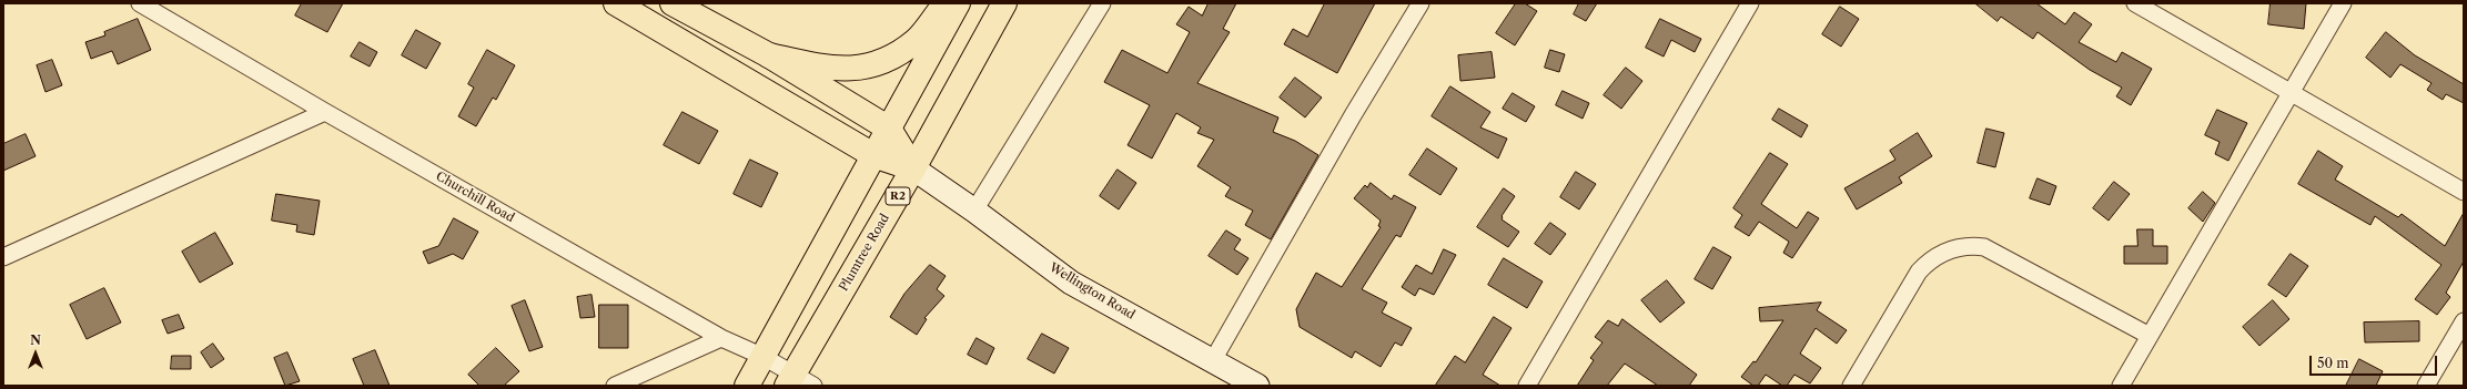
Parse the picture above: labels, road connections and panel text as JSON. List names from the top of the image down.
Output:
{
  "streets": {
    "main road": ["R2", "Plumtree Road", "Wellington Road"],
    "street": ["Churchill Road"]
  },
  "crossings": [
    ["Churchill Road", "Plumtree Road"],
    ["Plumtree Road", "Wellington Road"]
  ],
  "scale_bar": "50 m",
  "north": "top"
}
